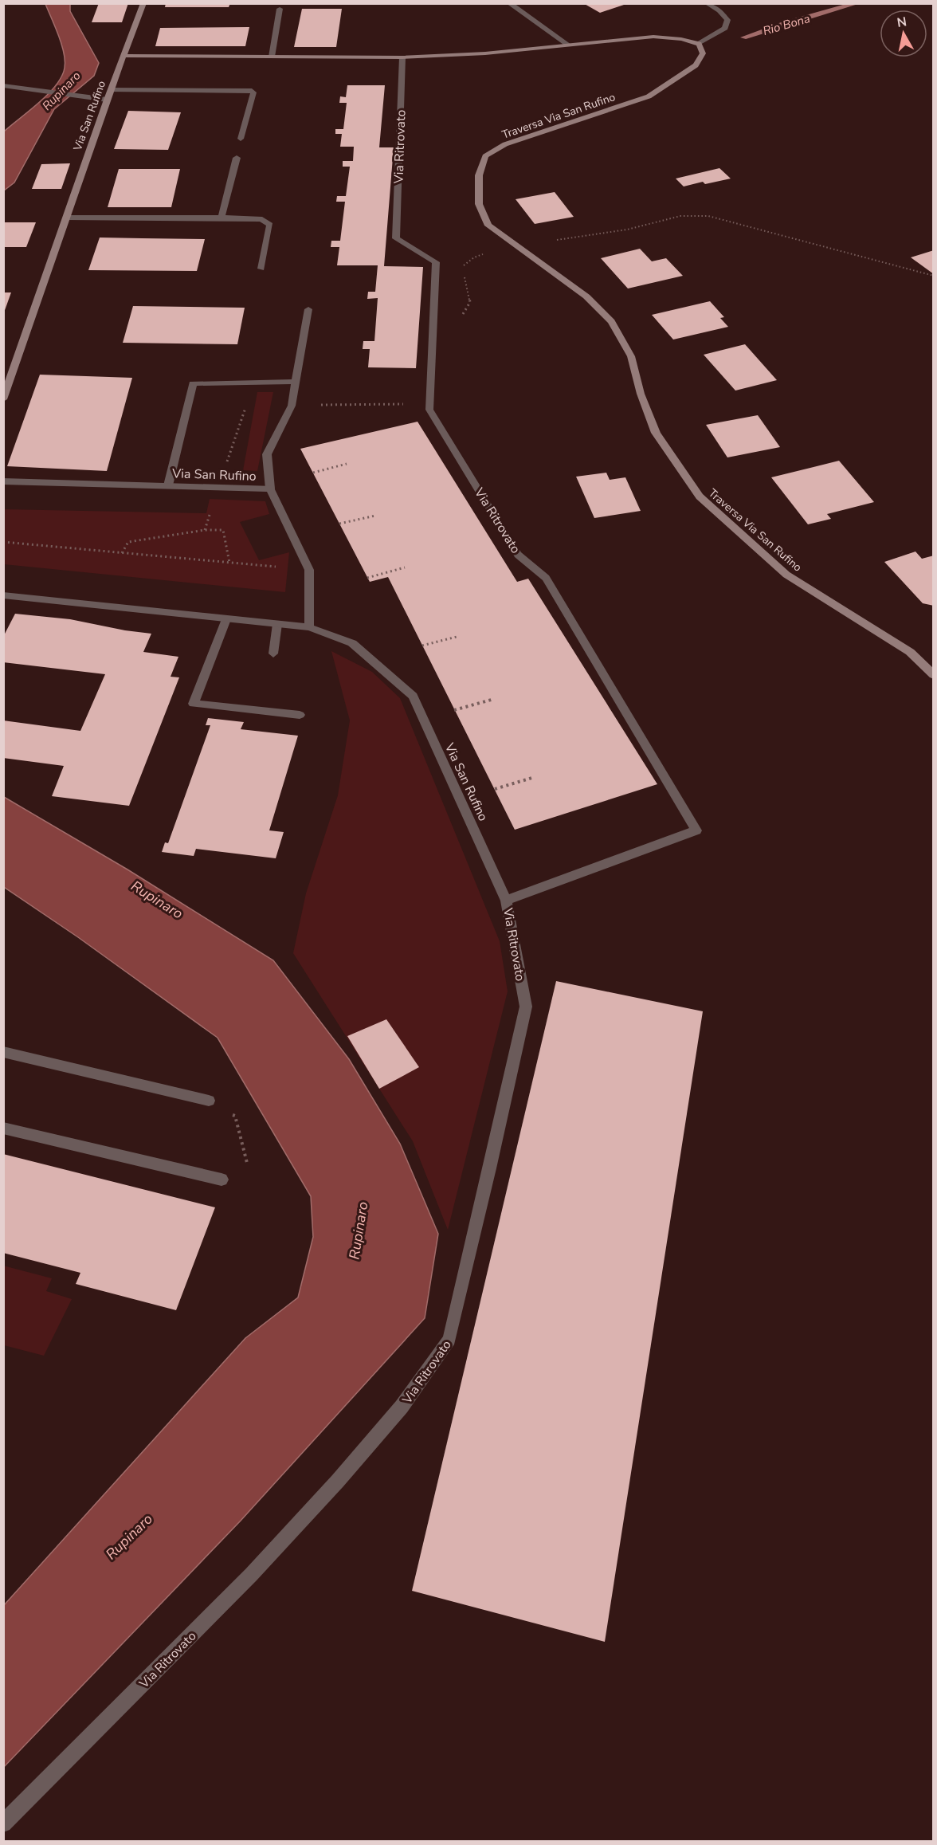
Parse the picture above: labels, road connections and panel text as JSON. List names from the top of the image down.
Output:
{
  "streets": {
    "street": ["Via San Rufino", "Traversa Via San Rufino", "Via Ritrovato"]
  },
  "crossings": [
    ["Via San Rufino", "Via Ritrovato"]
  ],
  "water": ["Rio Bona", "Rupinaro"],
  "north": "top"
}
